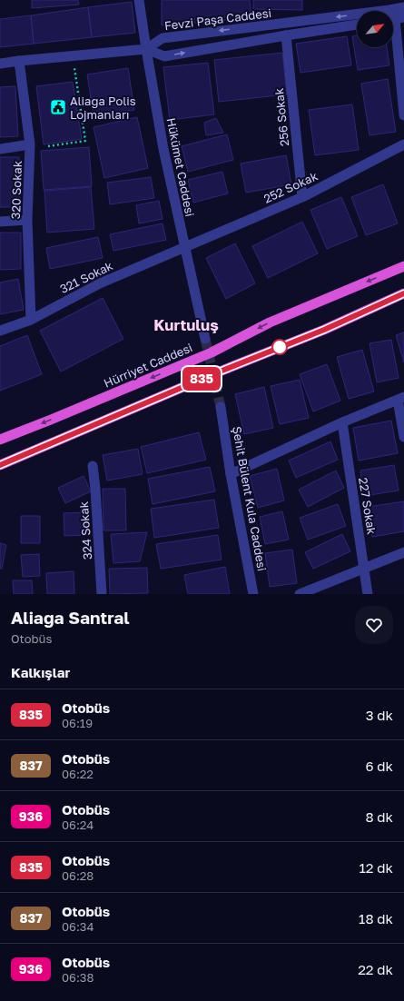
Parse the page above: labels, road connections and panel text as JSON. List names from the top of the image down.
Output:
{
  "streets": {
    "highway": ["Hürriyet Caddesi"],
    "street": [
      "Fevzi Paşa Caddesi",
      "256 Sokak",
      "Hükümet Caddesi",
      "252 Sokak",
      "320 Sokak",
      "321 Sokak",
      "Şehit Bülent Kula Caddesi",
      "227 Sokak",
      "324 Sokak"
    ]
  },
  "crossings": [
    ["Fevzi Paşa Caddesi", "256 Sokak"],
    ["Fevzi Paşa Caddesi", "Hükümet Caddesi"],
    ["Fevzi Paşa Caddesi", "320 Sokak"],
    ["256 Sokak", "252 Sokak"],
    ["Hükümet Caddesi", "252 Sokak"],
    ["Hükümet Caddesi", "321 Sokak"],
    ["252 Sokak", "321 Sokak"],
    ["320 Sokak", "321 Sokak"]
  ],
  "districts": ["Kurtuluş"],
  "places": {
    "public building": ["Aliağa Polis Lojmanları"]
  },
  "lines": ["bus line 835"],
  "north": "top right",
  "page": {
    "on_map": "835",
    "heading": [
      ["Aliağa Santral", "Otobüs"],
      "Kalkışlar"
    ],
    "list": [
      {
        "mark": "835",
        "name": "Otobüs",
        "note": "06:19",
        "value": "3 dk"
      },
      {
        "mark": "837",
        "name": "Otobüs",
        "note": "06:22",
        "value": "6 dk"
      },
      {
        "mark": "936",
        "name": "Otobüs",
        "note": "06:24",
        "value": "8 dk"
      },
      {
        "mark": "835",
        "name": "Otobüs",
        "note": "06:28",
        "value": "12 dk"
      },
      {
        "mark": "837",
        "name": "Otobüs",
        "note": "06:34",
        "value": "18 dk"
      },
      {
        "mark": "936",
        "name": "Otobüs",
        "note": "06:38",
        "value": "22 dk"
      }
    ]
  }
}
